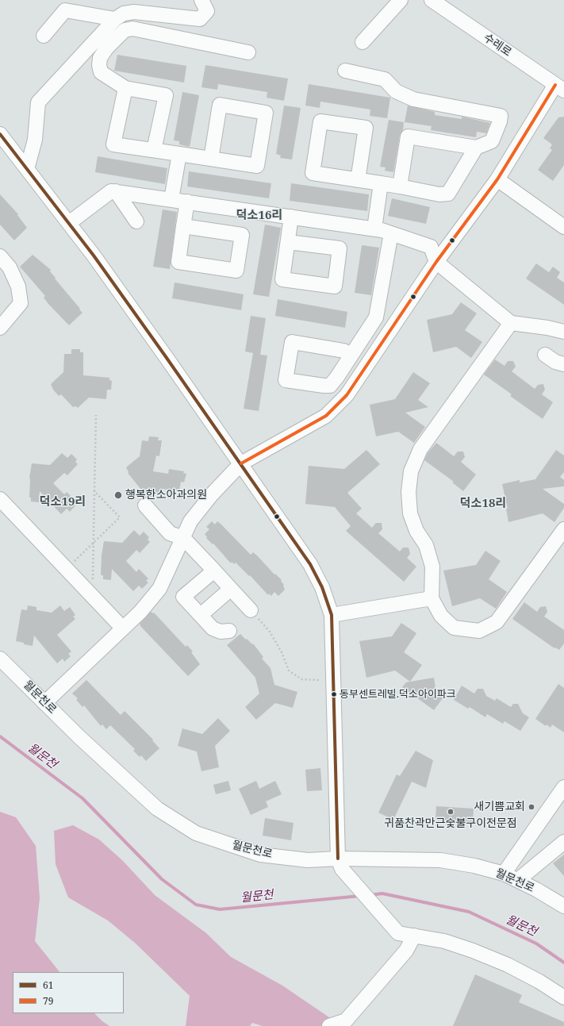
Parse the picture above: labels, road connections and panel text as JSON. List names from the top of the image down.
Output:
{
  "streets": {
    "street": ["수레로", "월문천로"]
  },
  "districts": ["덕소16리", "덕소19리", "덕소18리"],
  "water": ["월문천"],
  "places": [
    "행복한소아과의원",
    "동부센트레빌.덕소아이파크",
    "새기쁨교회",
    "귀품찬곽만근숯불구이전문점"
  ],
  "lines": ["transit line 79", "transit line 61"],
  "legend": ["61", "79"]
}
